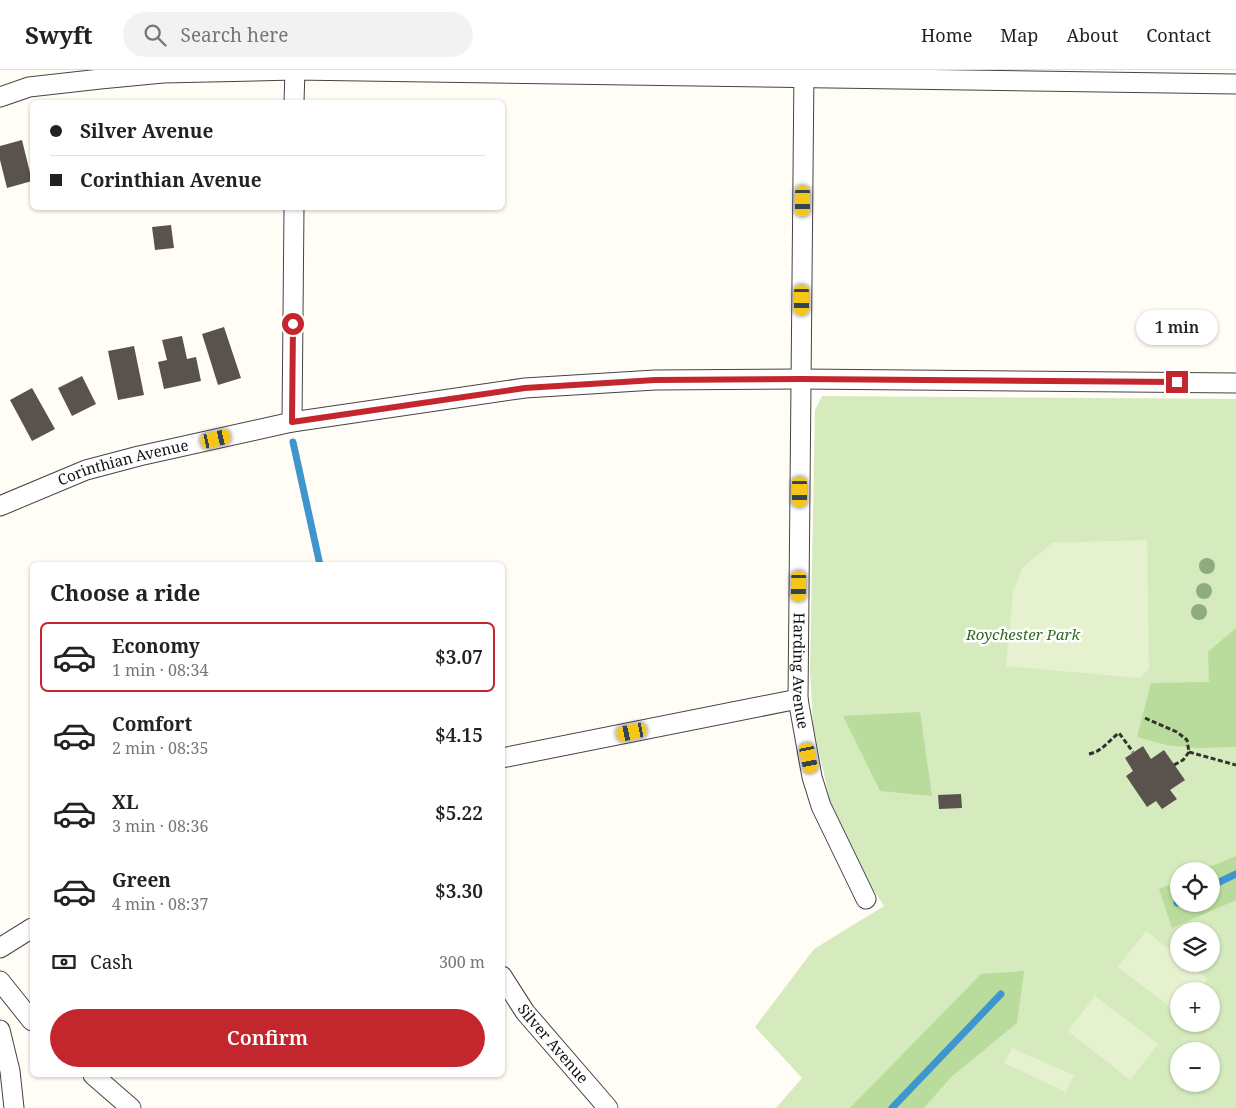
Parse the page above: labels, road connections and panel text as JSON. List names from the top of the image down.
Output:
{
  "streets": {
    "street": ["Corinthian Avenue", "Harding Avenue", "Silver Avenue"]
  },
  "crossings": [
    ["Corinthian Avenue", "Harding Avenue"]
  ],
  "parks": ["Roychester Park"],
  "page": {
    "header": "Swyft",
    "search": "Search here",
    "nav": [
      "Home",
      "Map",
      "About",
      "Contact"
    ],
    "banner": ["Silver Avenue", "Corinthian Avenue"],
    "bubble": "1 min",
    "heading": "Choose a ride",
    "list": [
      {
        "name": "Economy",
        "note": "1 min · 08:34",
        "value": "$3.07"
      },
      {
        "name": "Comfort",
        "note": "2 min · 08:35",
        "value": "$4.15"
      },
      {
        "name": "XL",
        "note": "3 min · 08:36",
        "value": "$5.22"
      },
      {
        "name": "Green",
        "note": "4 min · 08:37",
        "value": "$3.30"
      }
    ],
    "map_buttons": ["+", "−"],
    "pay": ["Cash", "300 m"],
    "buttons": "Confirm"
  }
}
